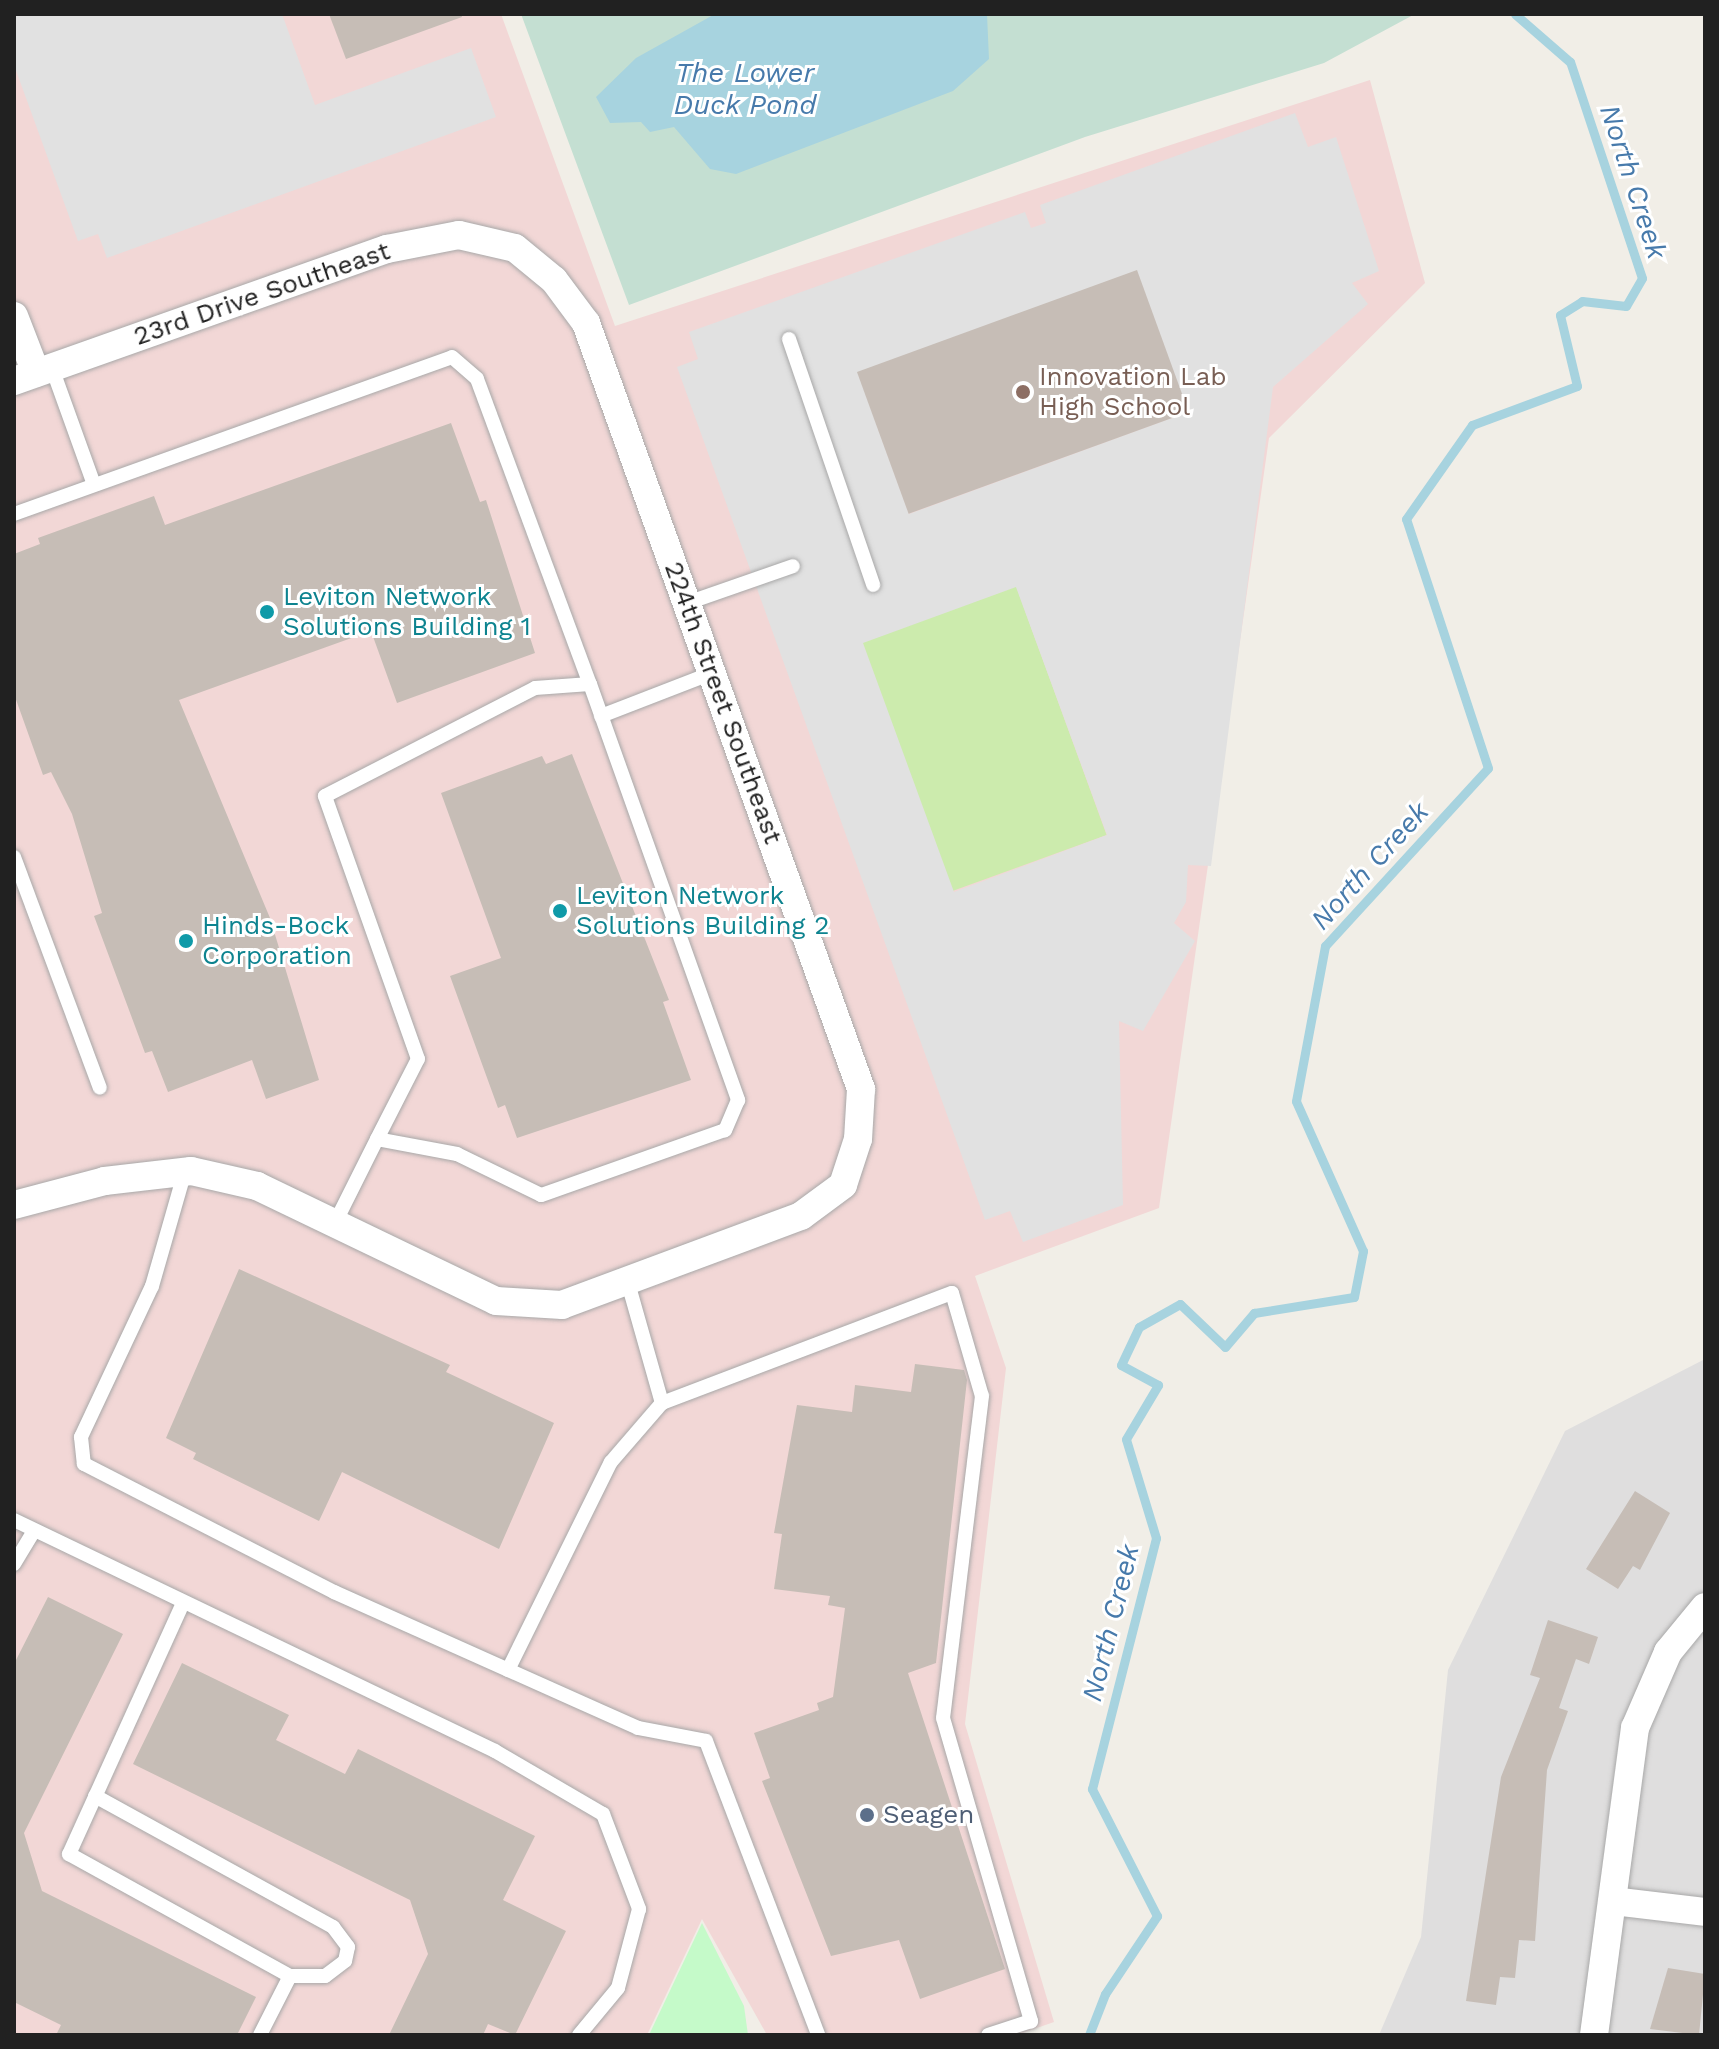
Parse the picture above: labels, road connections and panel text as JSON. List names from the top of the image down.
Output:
{
  "streets": {
    "street": ["23rd Drive Southeast", "224th Street Southeast"]
  },
  "crossings": [
    ["23rd Drive Southeast", "224th Street Southeast"]
  ],
  "water": ["The Lower Duck Pond", "North Creek"],
  "places": [
    "Innovation Lab High School",
    "Leviton Network Solutions Building 1",
    "Leviton Network Solutions Building 2",
    "Hinds-Bock Corporation",
    "Seagen"
  ]
}
